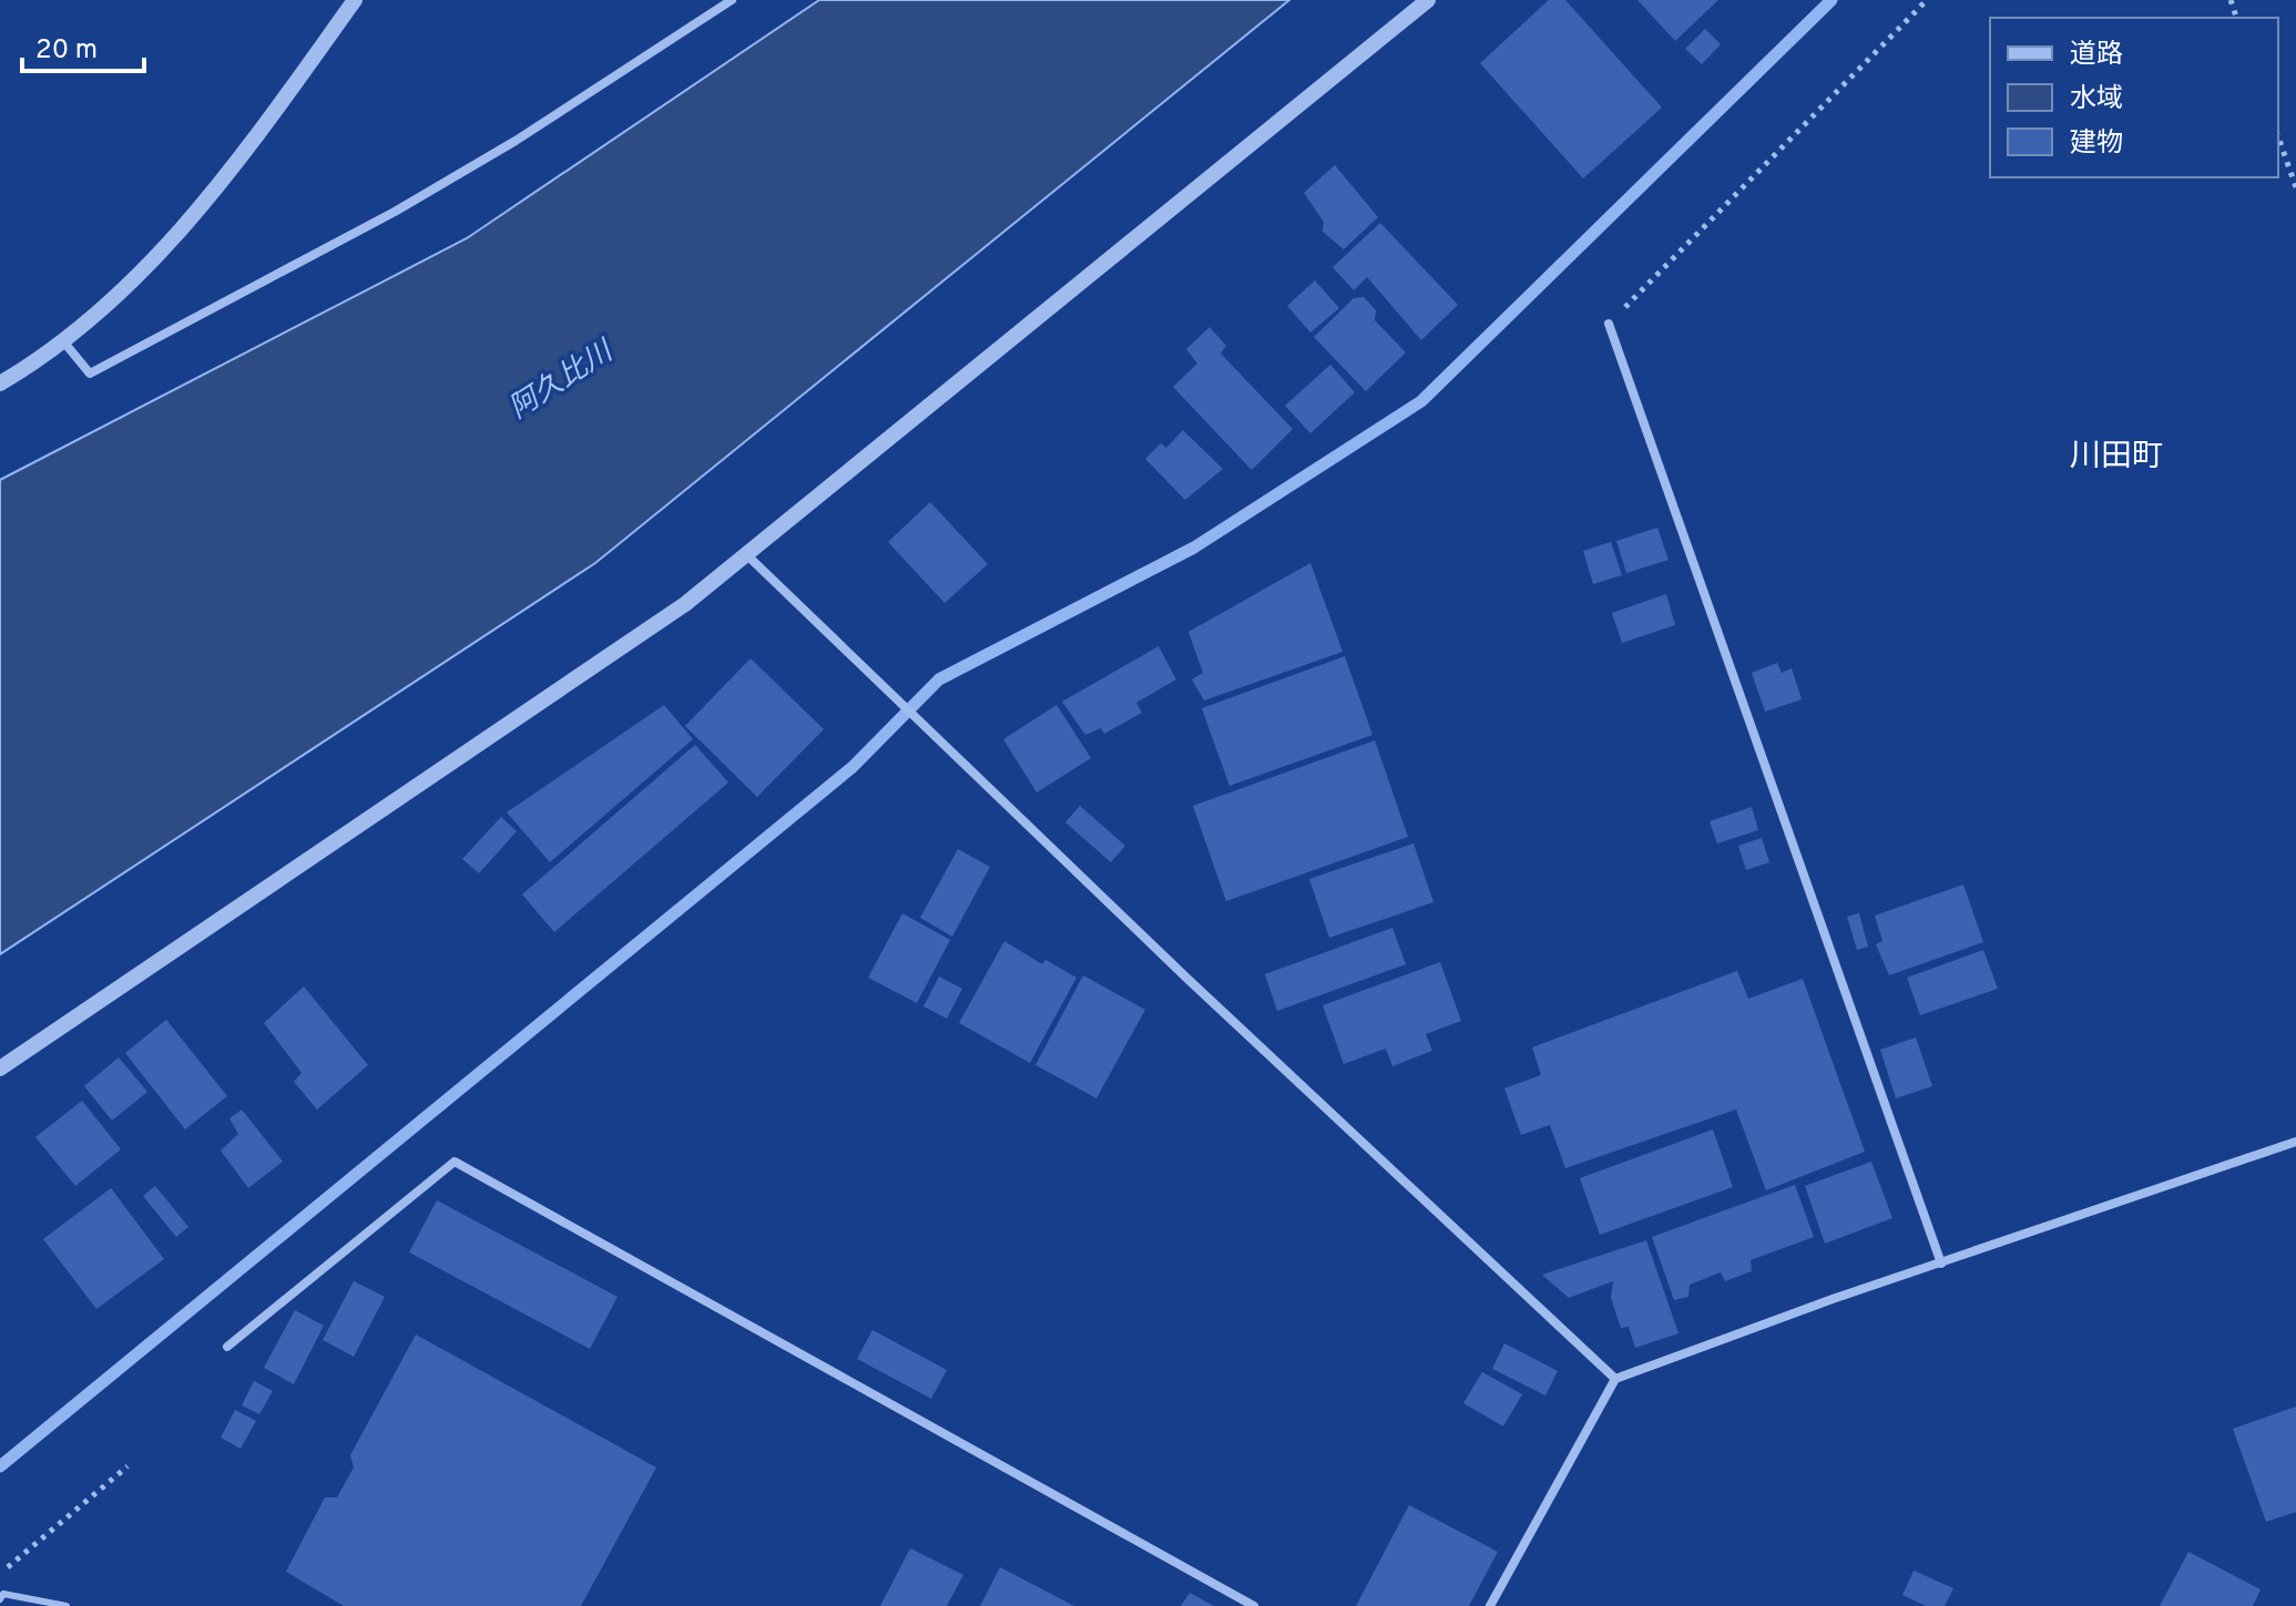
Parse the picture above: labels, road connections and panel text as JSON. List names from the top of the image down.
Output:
{
  "districts": ["川田町"],
  "water": ["阿久比川"],
  "legend": ["道路", "水域", "建物"],
  "scale_bar": "20 m"
}
